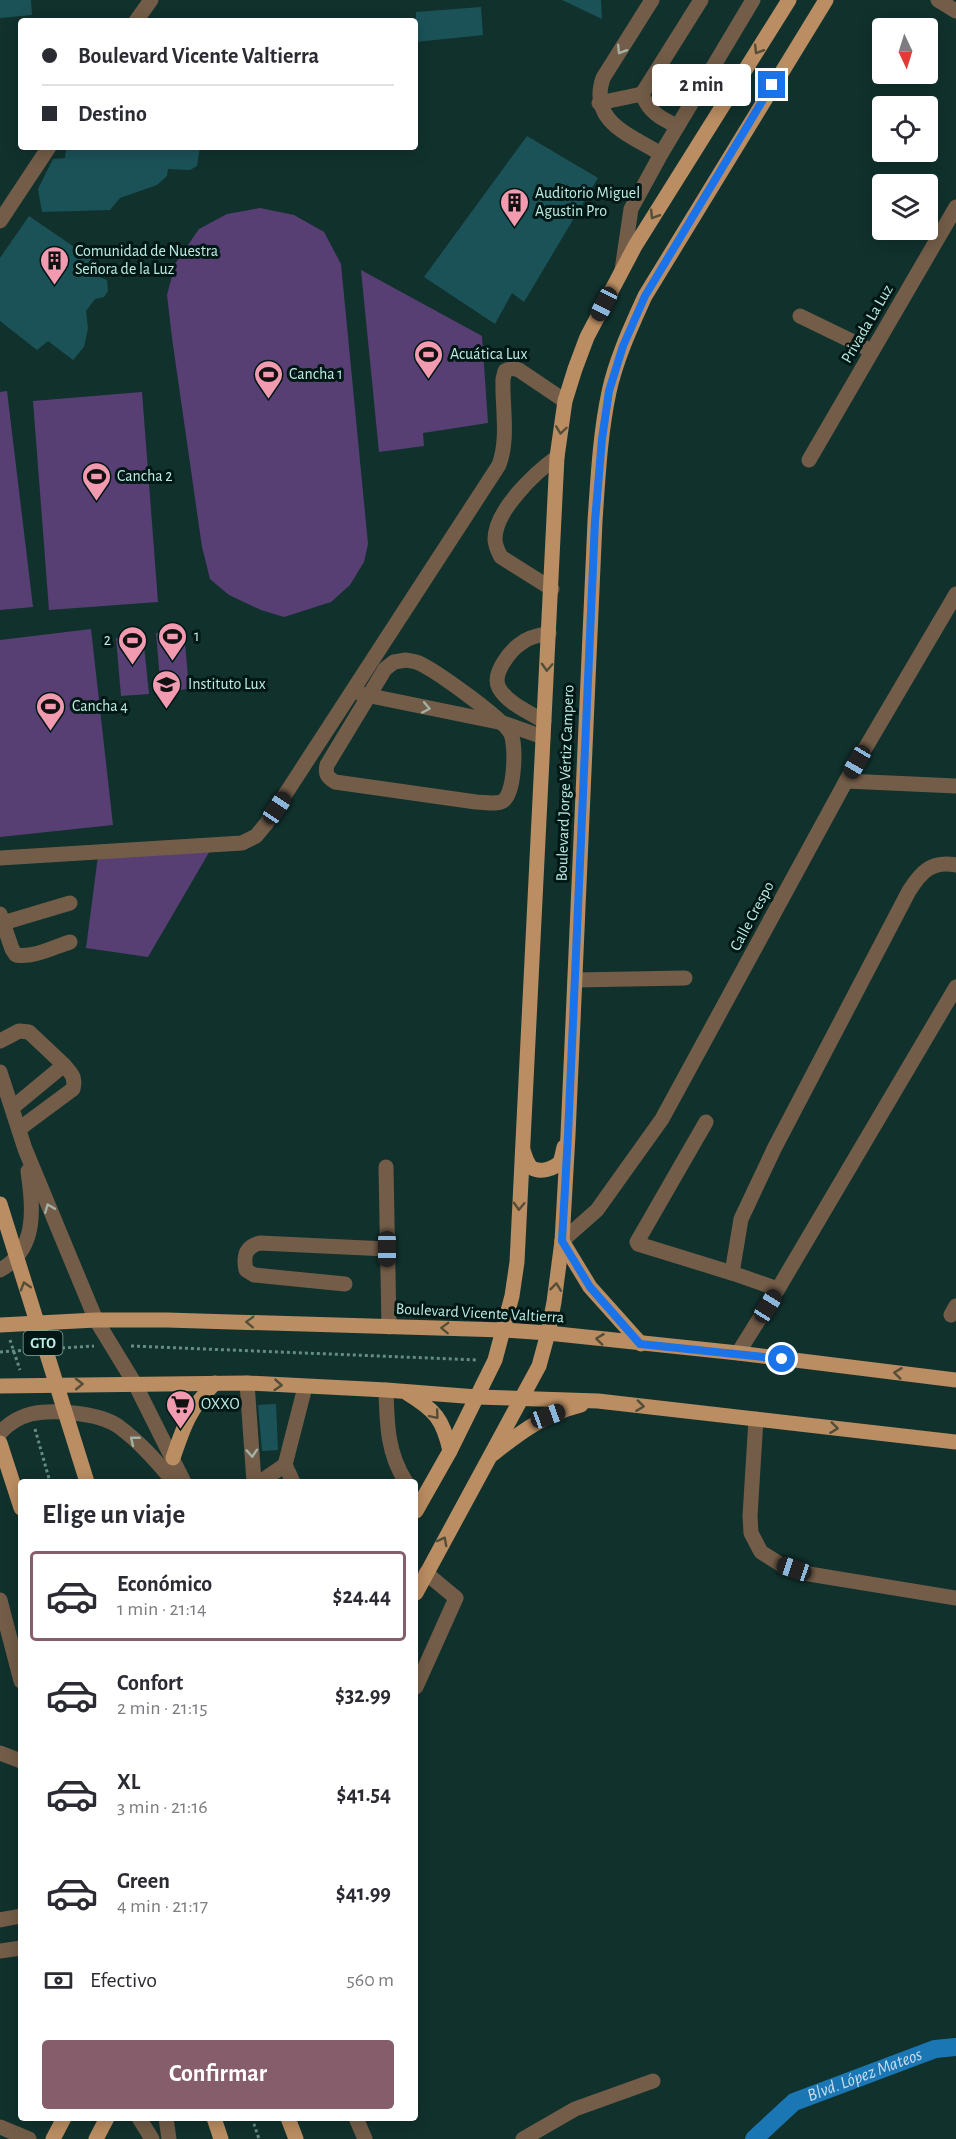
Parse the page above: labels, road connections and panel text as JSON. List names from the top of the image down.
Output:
{
  "streets": {
    "main road": ["Boulevard Jorge Vértiz Campero", "Boulevard Vicente Valtierra", "GTO"],
    "street": ["Privada La Luz", "Calle Crespo"]
  },
  "crossings": [
    ["Boulevard Jorge Vértiz Campero", "Calle Crespo"],
    ["Boulevard Jorge Vértiz Campero", "Boulevard Vicente Valtierra"]
  ],
  "water": ["Blvd. López Mateos"],
  "places": {
    "building": ["Auditorio Miguel Agustin Pro", "Comunidad de Nuestra Señora de la Luz"],
    "sports": [
      "Acuática Lux",
      "Cancha 1",
      "Cancha 2",
      "1",
      "2",
      "Cancha 4"
    ],
    "school or university": ["Instituto Lux"],
    "supermarket": ["OXXO"]
  },
  "north": "bottom",
  "page": {
    "banner": ["Boulevard Vicente Valtierra", "Destino"],
    "bubble": "2 min",
    "heading": "Elige un viaje",
    "list": [
      {
        "name": "Económico",
        "note": "1 min · 21:14",
        "value": "$24.44"
      },
      {
        "name": "Confort",
        "note": "2 min · 21:15",
        "value": "$32.99"
      },
      {
        "name": "XL",
        "note": "3 min · 21:16",
        "value": "$41.54"
      },
      {
        "name": "Green",
        "note": "4 min · 21:17",
        "value": "$41.99"
      }
    ],
    "pay": ["Efectivo", "560 m"],
    "buttons": "Confirmar"
  }
}
